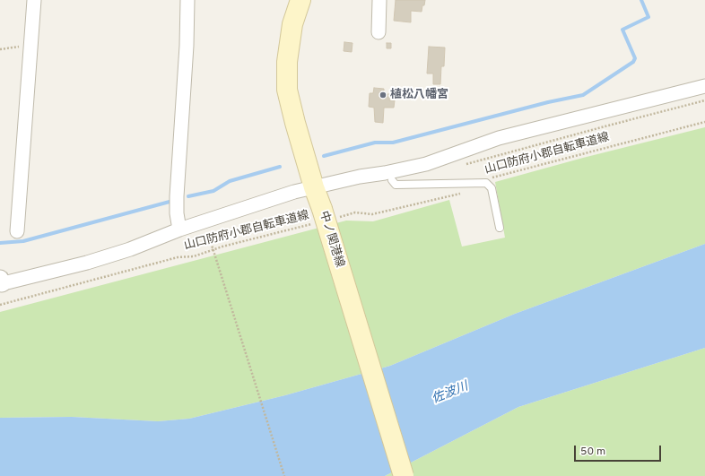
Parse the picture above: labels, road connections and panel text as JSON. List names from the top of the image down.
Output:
{
  "streets": {
    "main road": ["中ノ関港線"],
    "path": ["山口防府小郡自転車道線"]
  },
  "crossings": [
    ["山口防府小郡自転車道線", "中ノ関港線"]
  ],
  "water": ["佐波川"],
  "places": ["植松八幡宮"],
  "scale_bar": "50 m"
}
